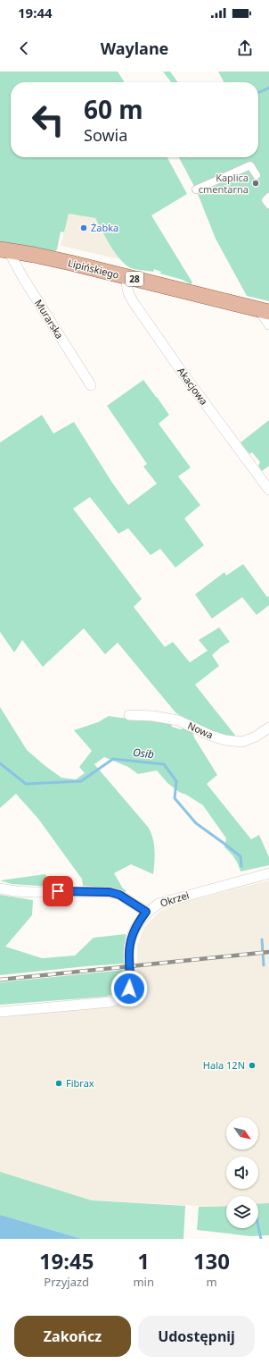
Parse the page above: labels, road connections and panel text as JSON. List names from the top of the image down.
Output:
{
  "streets": {
    "main road": ["Lipińskiego", "28"],
    "street": [
      "Murarska",
      "Akacjowa",
      "Nowa",
      "Okrzei"
    ]
  },
  "crossings": [
    ["Lipińskiego", "Murarska"],
    ["Lipińskiego", "Akacjowa"]
  ],
  "water": ["Osib"],
  "places": [
    "Kaplica cmentarna",
    "Żabka",
    "Hala 12N",
    "Fibrax"
  ],
  "north": "bottom right",
  "page": {
    "status": "19:44",
    "header": "Waylane",
    "turn": ["60 m", "Sowia"],
    "eta": [
      "19:45",
      "Przyjazd",
      "1",
      "min",
      "130",
      "m"
    ],
    "buttons": ["Zakończ", "Udostępnij"]
  }
}
